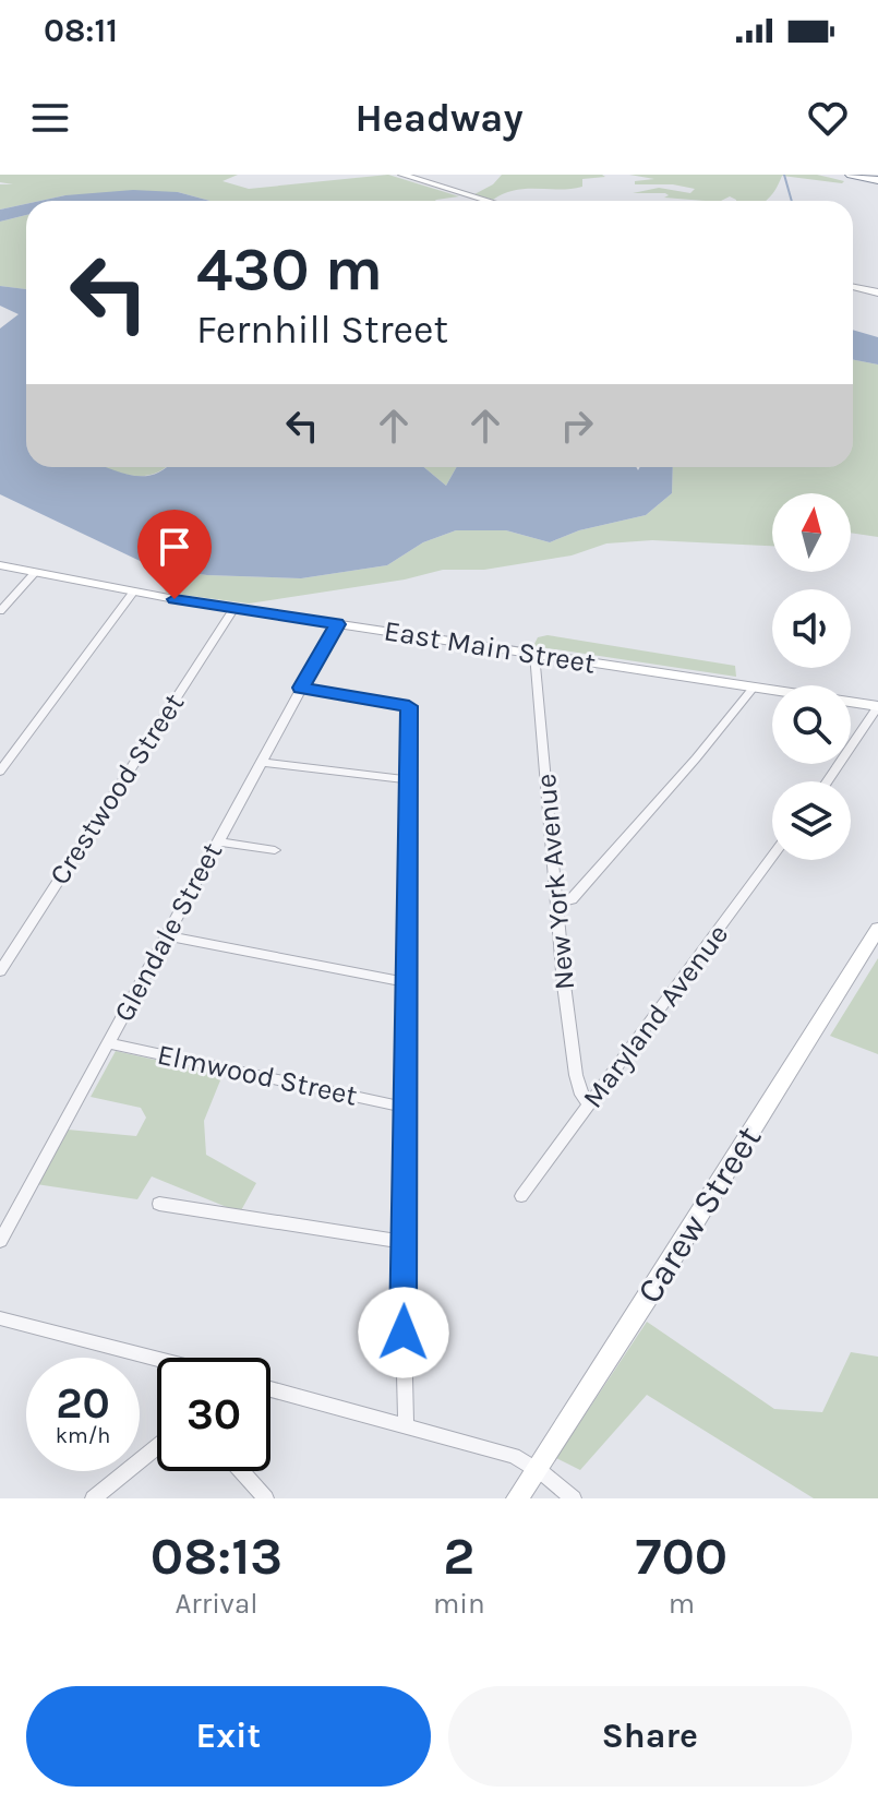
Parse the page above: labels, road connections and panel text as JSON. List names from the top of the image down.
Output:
{
  "streets": {
    "main road": ["East Main Street", "Carew Street"],
    "street": [
      "Crestwood Street",
      "New York Avenue",
      "Glendale Street",
      "Maryland Avenue",
      "Elmwood Street"
    ]
  },
  "crossings": [
    ["East Main Street", "Crestwood Street"],
    ["East Main Street", "New York Avenue"],
    ["East Main Street", "Glendale Street"],
    ["New York Avenue", "Maryland Avenue"],
    ["Glendale Street", "Elmwood Street"]
  ],
  "north": "top",
  "page": {
    "status": "08:11",
    "header": "Headway",
    "turn": ["430 m", "Fernhill Street"],
    "speed": "20 km/h",
    "limit": "30",
    "eta": [
      "08:13",
      "Arrival",
      "2",
      "min",
      "700",
      "m"
    ],
    "buttons": ["Exit", "Share"]
  }
}
